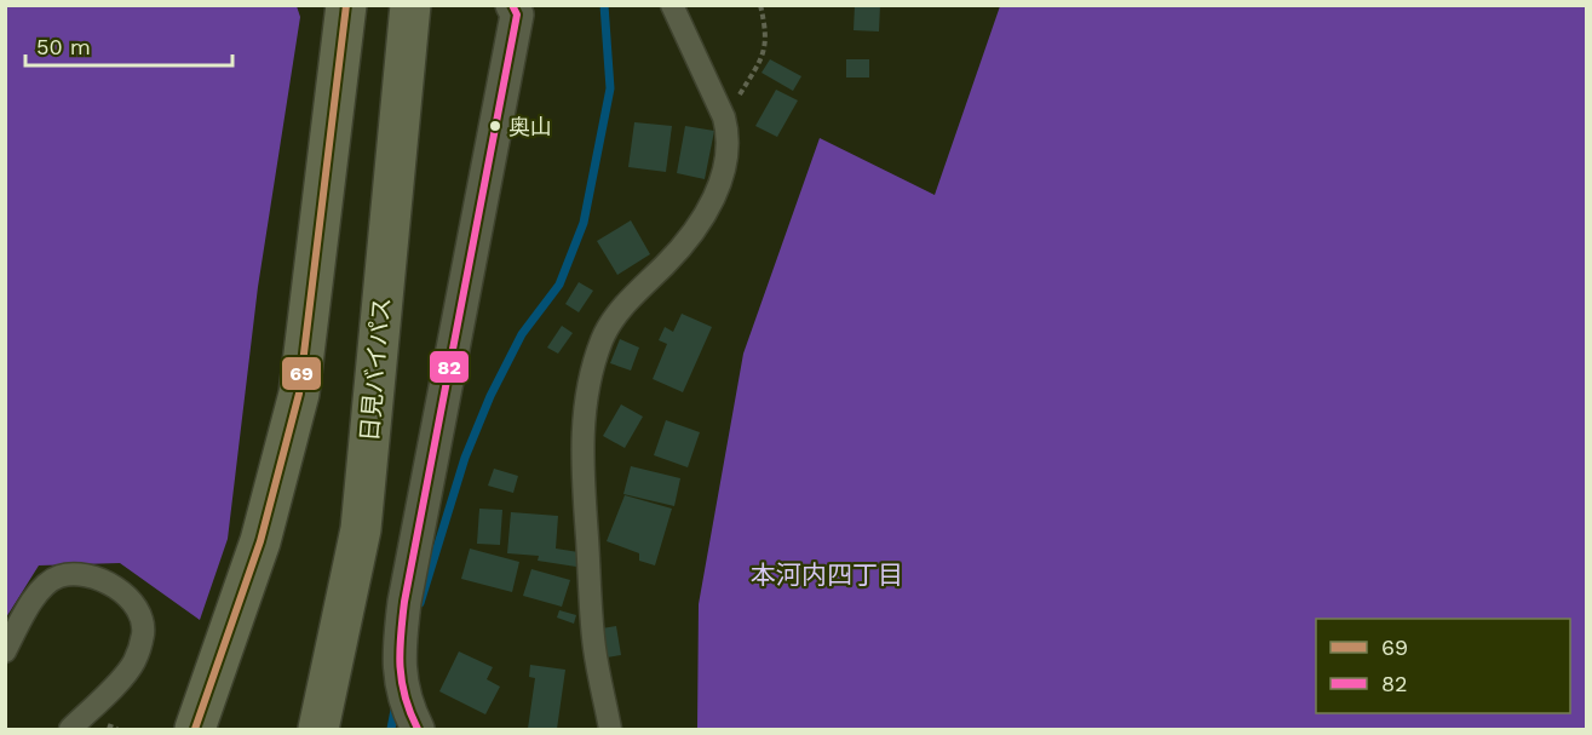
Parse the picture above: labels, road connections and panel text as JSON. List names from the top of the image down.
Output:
{
  "streets": {
    "highway": ["日見バイパス"]
  },
  "districts": ["本河内四丁目"],
  "places": ["奥山"],
  "lines": ["transit line 69", "transit line 82"],
  "legend": ["69", "82"],
  "scale_bar": "50 m"
}
